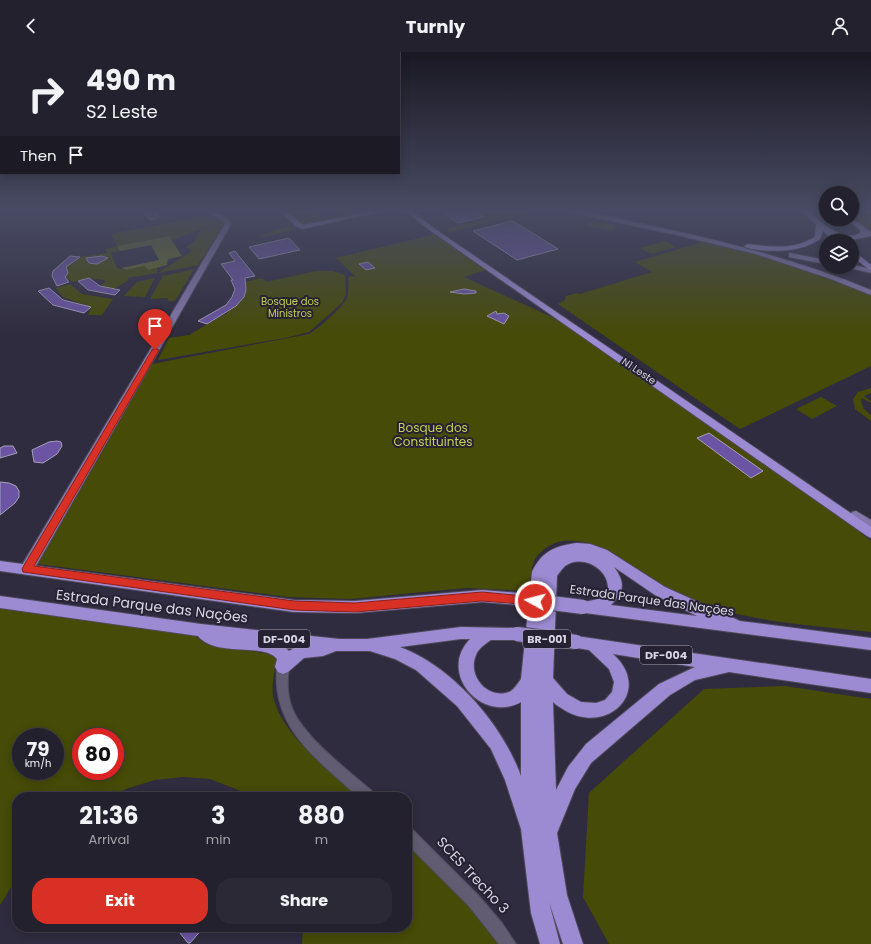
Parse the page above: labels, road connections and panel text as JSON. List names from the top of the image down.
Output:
{
  "streets": {
    "highway": [
      "N1 Leste",
      "Estrada Parque das Nações",
      "DF-004",
      "BR-001"
    ],
    "street": ["SCES Trecho 3"]
  },
  "crossings": [
    ["Estrada Parque das Nações", "BR-001"]
  ],
  "parks": ["Bosque dos Ministros", "Bosque dos Constituintes"],
  "page": {
    "header": "Turnly",
    "turn": ["490 m", "S2 Leste"],
    "then": "Then",
    "speed": "79 km/h",
    "limit": "80",
    "eta": [
      "21:36",
      "Arrival",
      "3",
      "min",
      "880",
      "m"
    ],
    "buttons": ["Exit", "Share"]
  }
}
